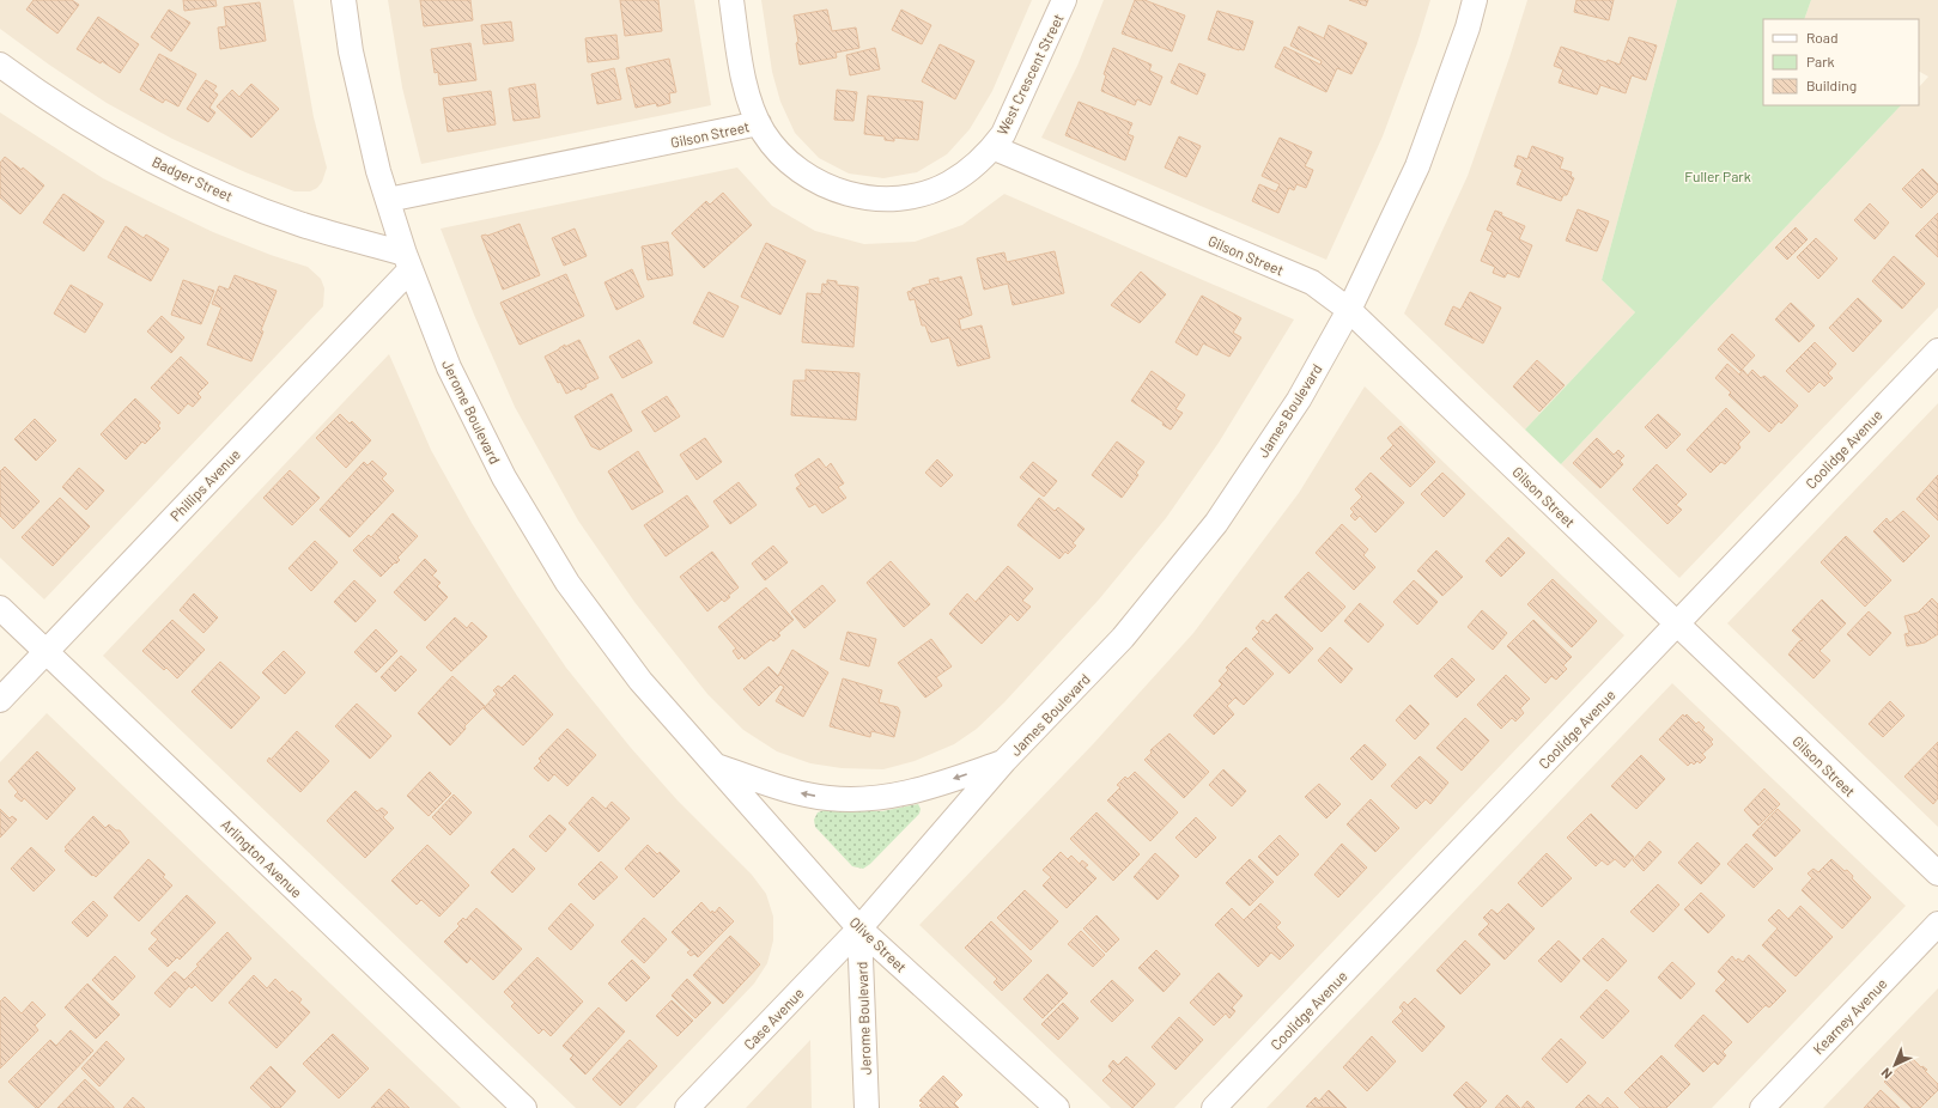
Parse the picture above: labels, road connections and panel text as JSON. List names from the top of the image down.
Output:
{
  "streets": {
    "street": [
      "West Crescent Street",
      "Gilson Street",
      "Badger Street",
      "James Boulevard",
      "Jerome Boulevard",
      "Coolidge Avenue",
      "Phillips Avenue",
      "Arlington Avenue",
      "Olive Street",
      "Kearney Avenue",
      "Case Avenue"
    ]
  },
  "crossings": [
    ["West Crescent Street", "Gilson Street"],
    ["Gilson Street", "James Boulevard"],
    ["Gilson Street", "Jerome Boulevard"],
    ["Gilson Street", "Coolidge Avenue"],
    ["Badger Street", "Jerome Boulevard"],
    ["Badger Street", "Phillips Avenue"],
    ["James Boulevard", "Jerome Boulevard"],
    ["James Boulevard", "Olive Street"],
    ["James Boulevard", "Case Avenue"],
    ["Jerome Boulevard", "Phillips Avenue"],
    ["Jerome Boulevard", "Olive Street"],
    ["Jerome Boulevard", "Case Avenue"],
    ["Phillips Avenue", "Arlington Avenue"],
    ["Olive Street", "Case Avenue"]
  ],
  "parks": ["Fuller Park"],
  "legend": ["Road", "Park", "Building"],
  "north": "bottom left"
}
